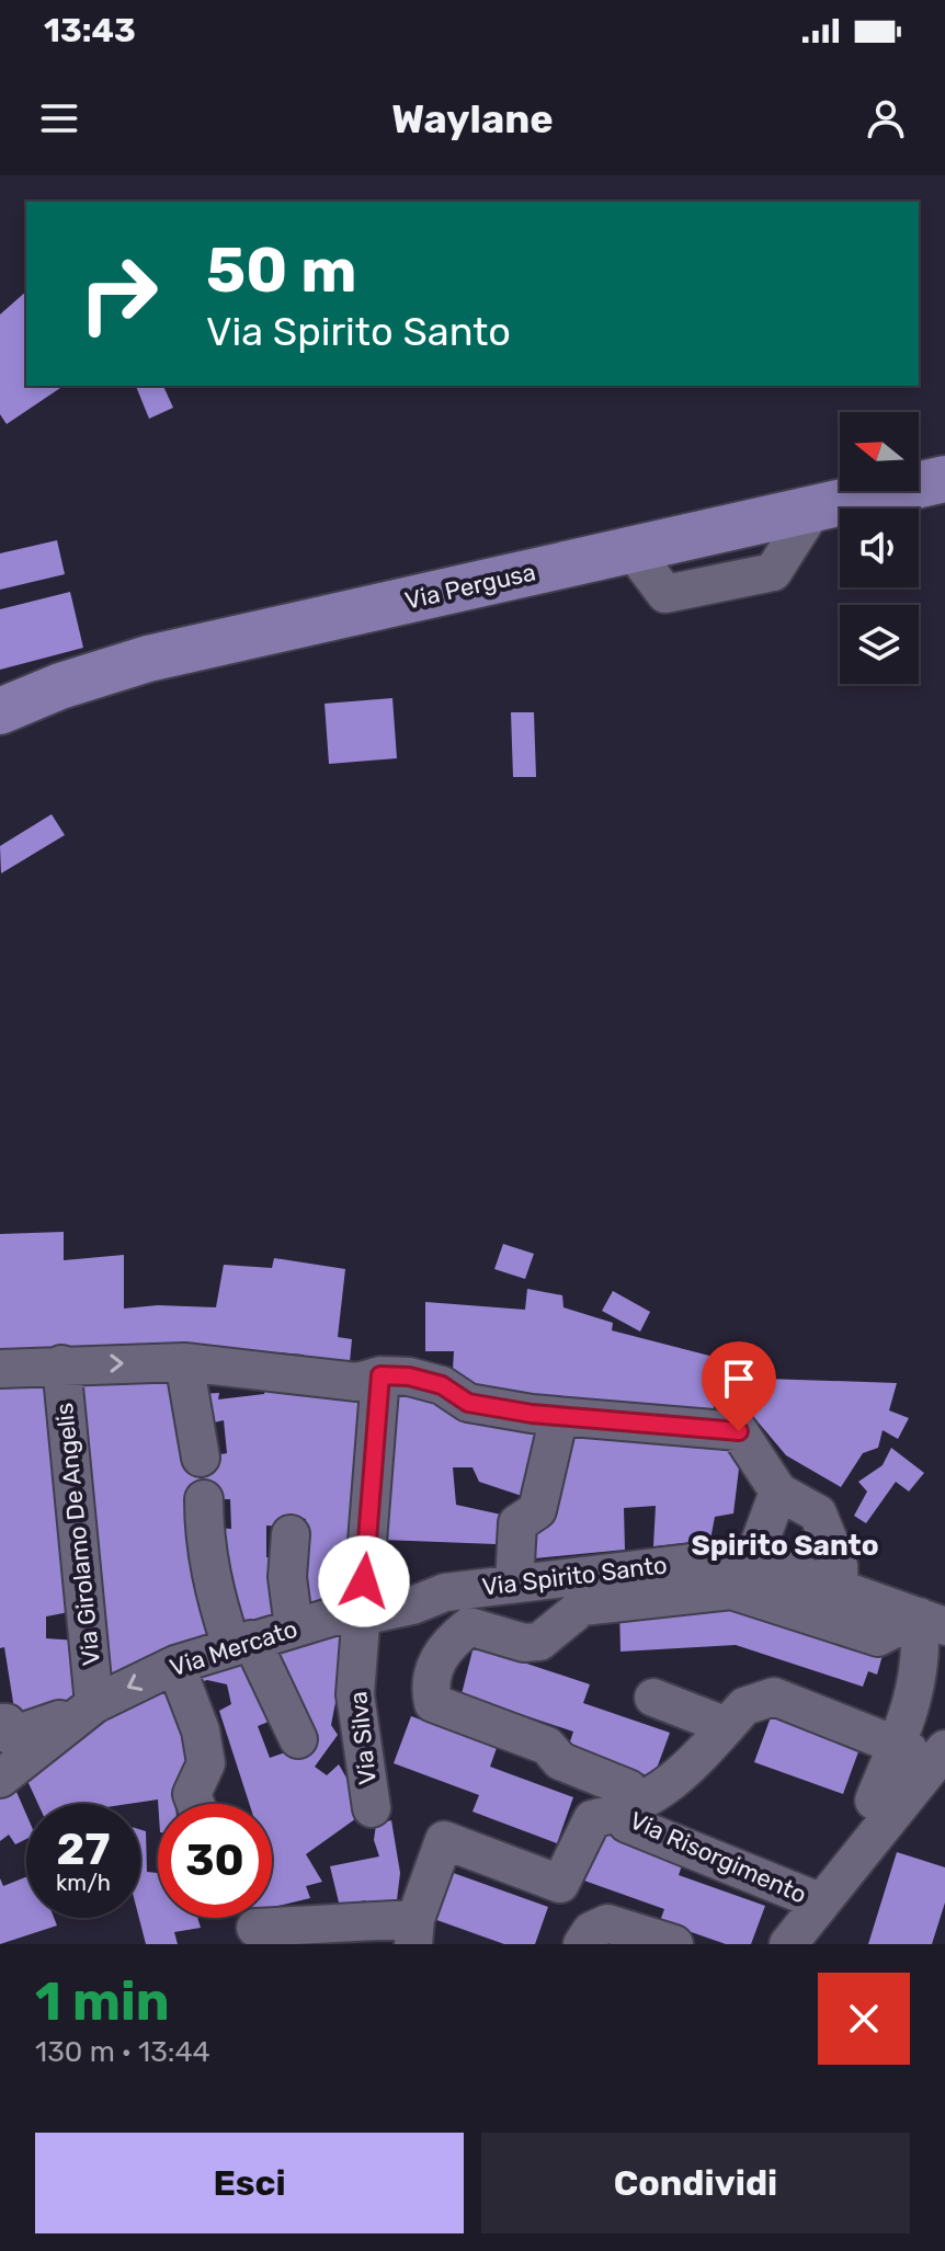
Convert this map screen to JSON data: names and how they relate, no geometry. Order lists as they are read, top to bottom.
{
  "streets": {
    "main road": ["Via Pergusa"],
    "street": [
      "Via Girolamo De Angelis",
      "Via Spirito Santo",
      "Via Mercato",
      "Via Silva",
      "Via Risorgimento"
    ]
  },
  "crossings": [
    ["Via Girolamo De Angelis", "Via Mercato"],
    ["Via Spirito Santo", "Via Mercato"],
    ["Via Spirito Santo", "Via Silva"],
    ["Via Spirito Santo", "Via Risorgimento"],
    ["Via Mercato", "Via Silva"]
  ],
  "districts": ["Spirito Santo"],
  "north": "left",
  "page": {
    "status": "13:43",
    "header": "Waylane",
    "turn": ["50 m", "Via Spirito Santo"],
    "speed": "27 km/h",
    "limit": "30",
    "heading": ["1 min", "130 m · 13:44"],
    "buttons": ["Esci", "Condividi"]
  }
}
